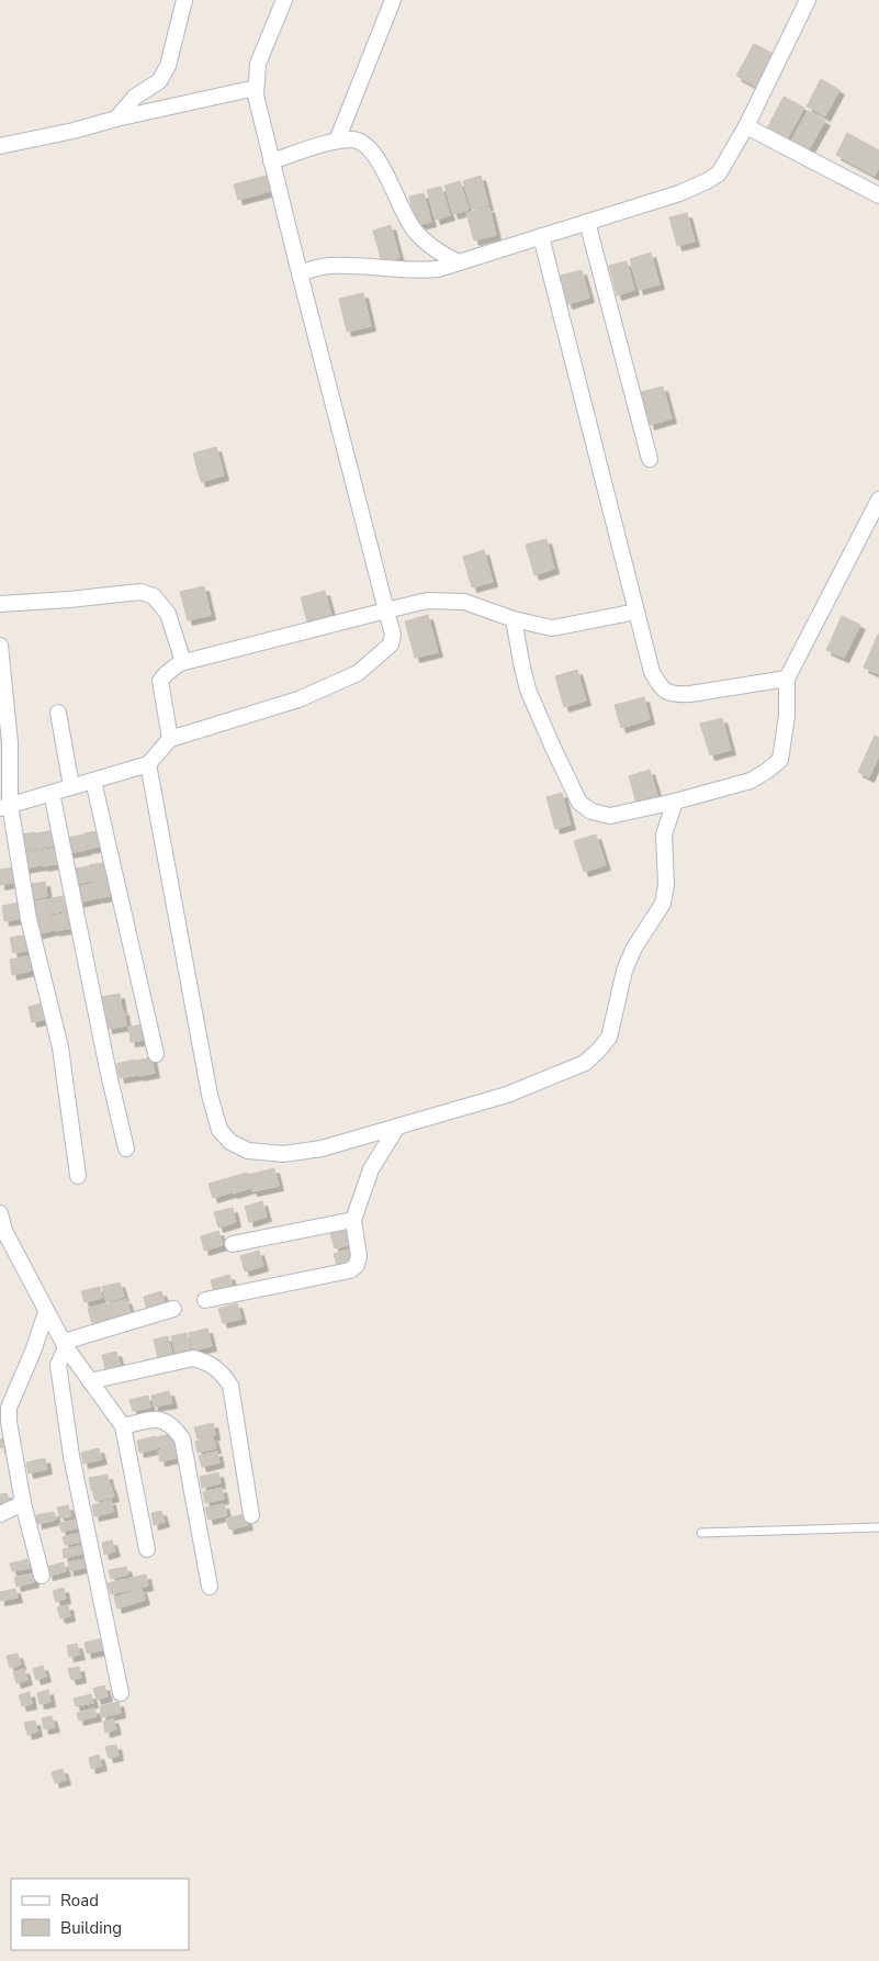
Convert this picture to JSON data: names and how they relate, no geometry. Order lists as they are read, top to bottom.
{
  "legend": ["Road", "Building"]
}
